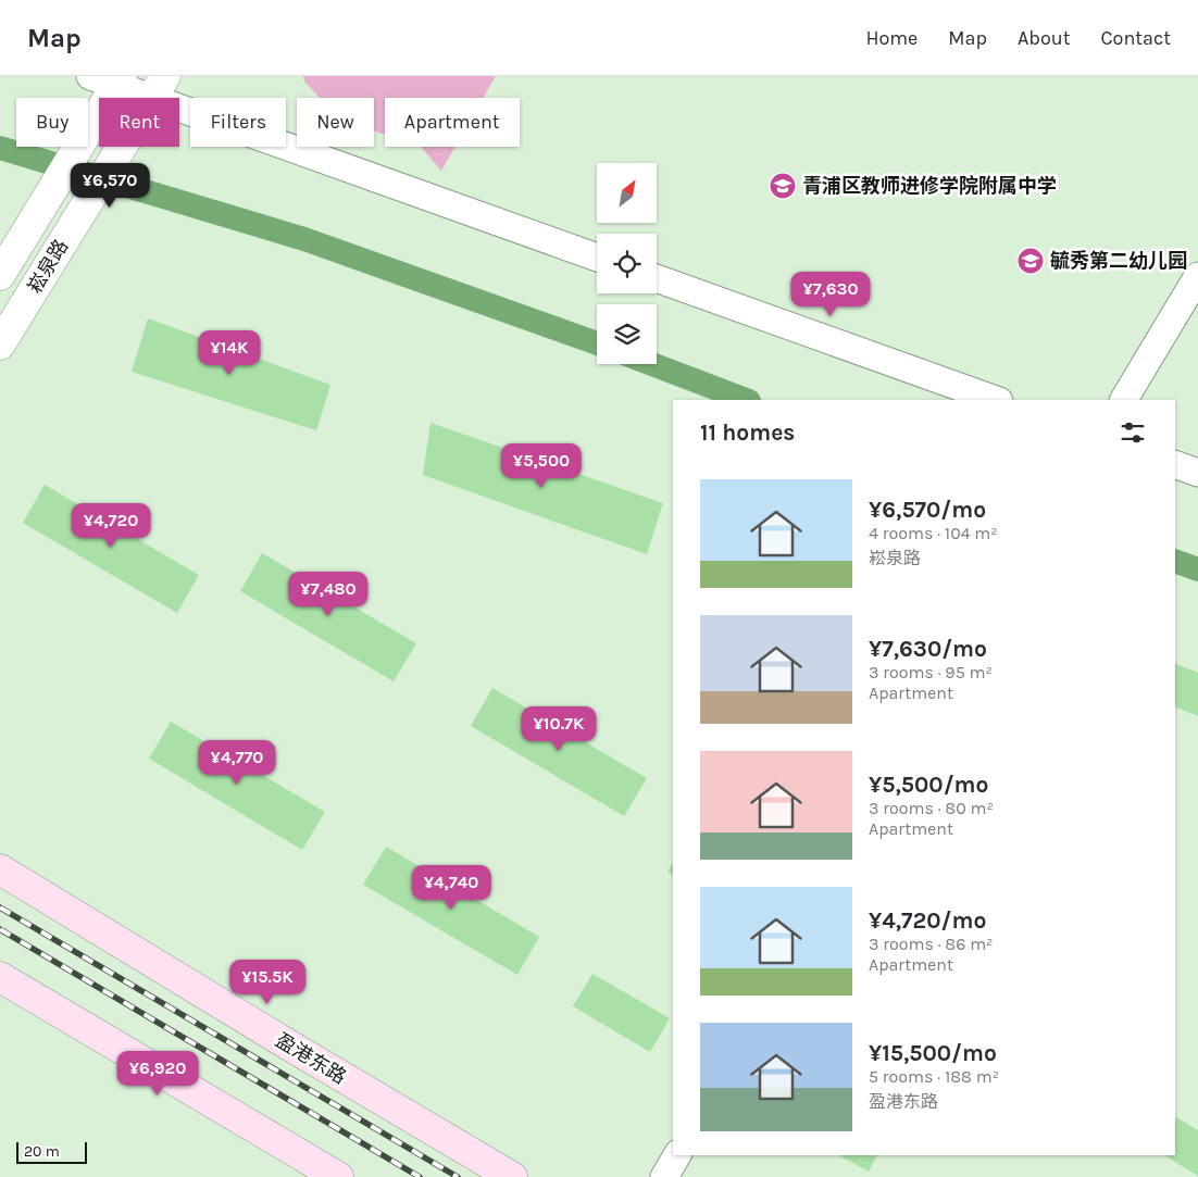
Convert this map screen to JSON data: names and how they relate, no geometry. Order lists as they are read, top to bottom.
{
  "streets": {
    "main road": ["盈港东路"],
    "street": ["崧泉路"]
  },
  "places": {
    "school or university": ["青浦区教师进修学院附属中学", "毓秀第二幼儿园"]
  },
  "scale_bar": "20 m",
  "north": "top right",
  "page": {
    "header": "Map",
    "nav": [
      "Home",
      "Map",
      "About",
      "Contact"
    ],
    "chip": [
      "Buy",
      "Rent",
      "Filters",
      "New",
      "Apartment"
    ],
    "price": [
      "¥6,570",
      "¥7,630",
      "¥14K",
      "¥5,500",
      "¥4,720",
      "¥7,480",
      "¥10.7K",
      "¥4,770",
      "¥4,740",
      "¥15.5K",
      "¥6,920"
    ],
    "heading": "11 homes",
    "list": [
      {
        "name": "¥6,570/mo",
        "note": "4 rooms · 104 m² · 崧泉路"
      },
      {
        "name": "¥7,630/mo",
        "note": "3 rooms · 95 m² · Apartment"
      },
      {
        "name": "¥5,500/mo",
        "note": "3 rooms · 80 m² · Apartment"
      },
      {
        "name": "¥4,720/mo",
        "note": "3 rooms · 86 m² · Apartment"
      },
      {
        "name": "¥15,500/mo",
        "note": "5 rooms · 188 m² · 盈港东路"
      }
    ],
    "scale": "20 m"
  }
}
